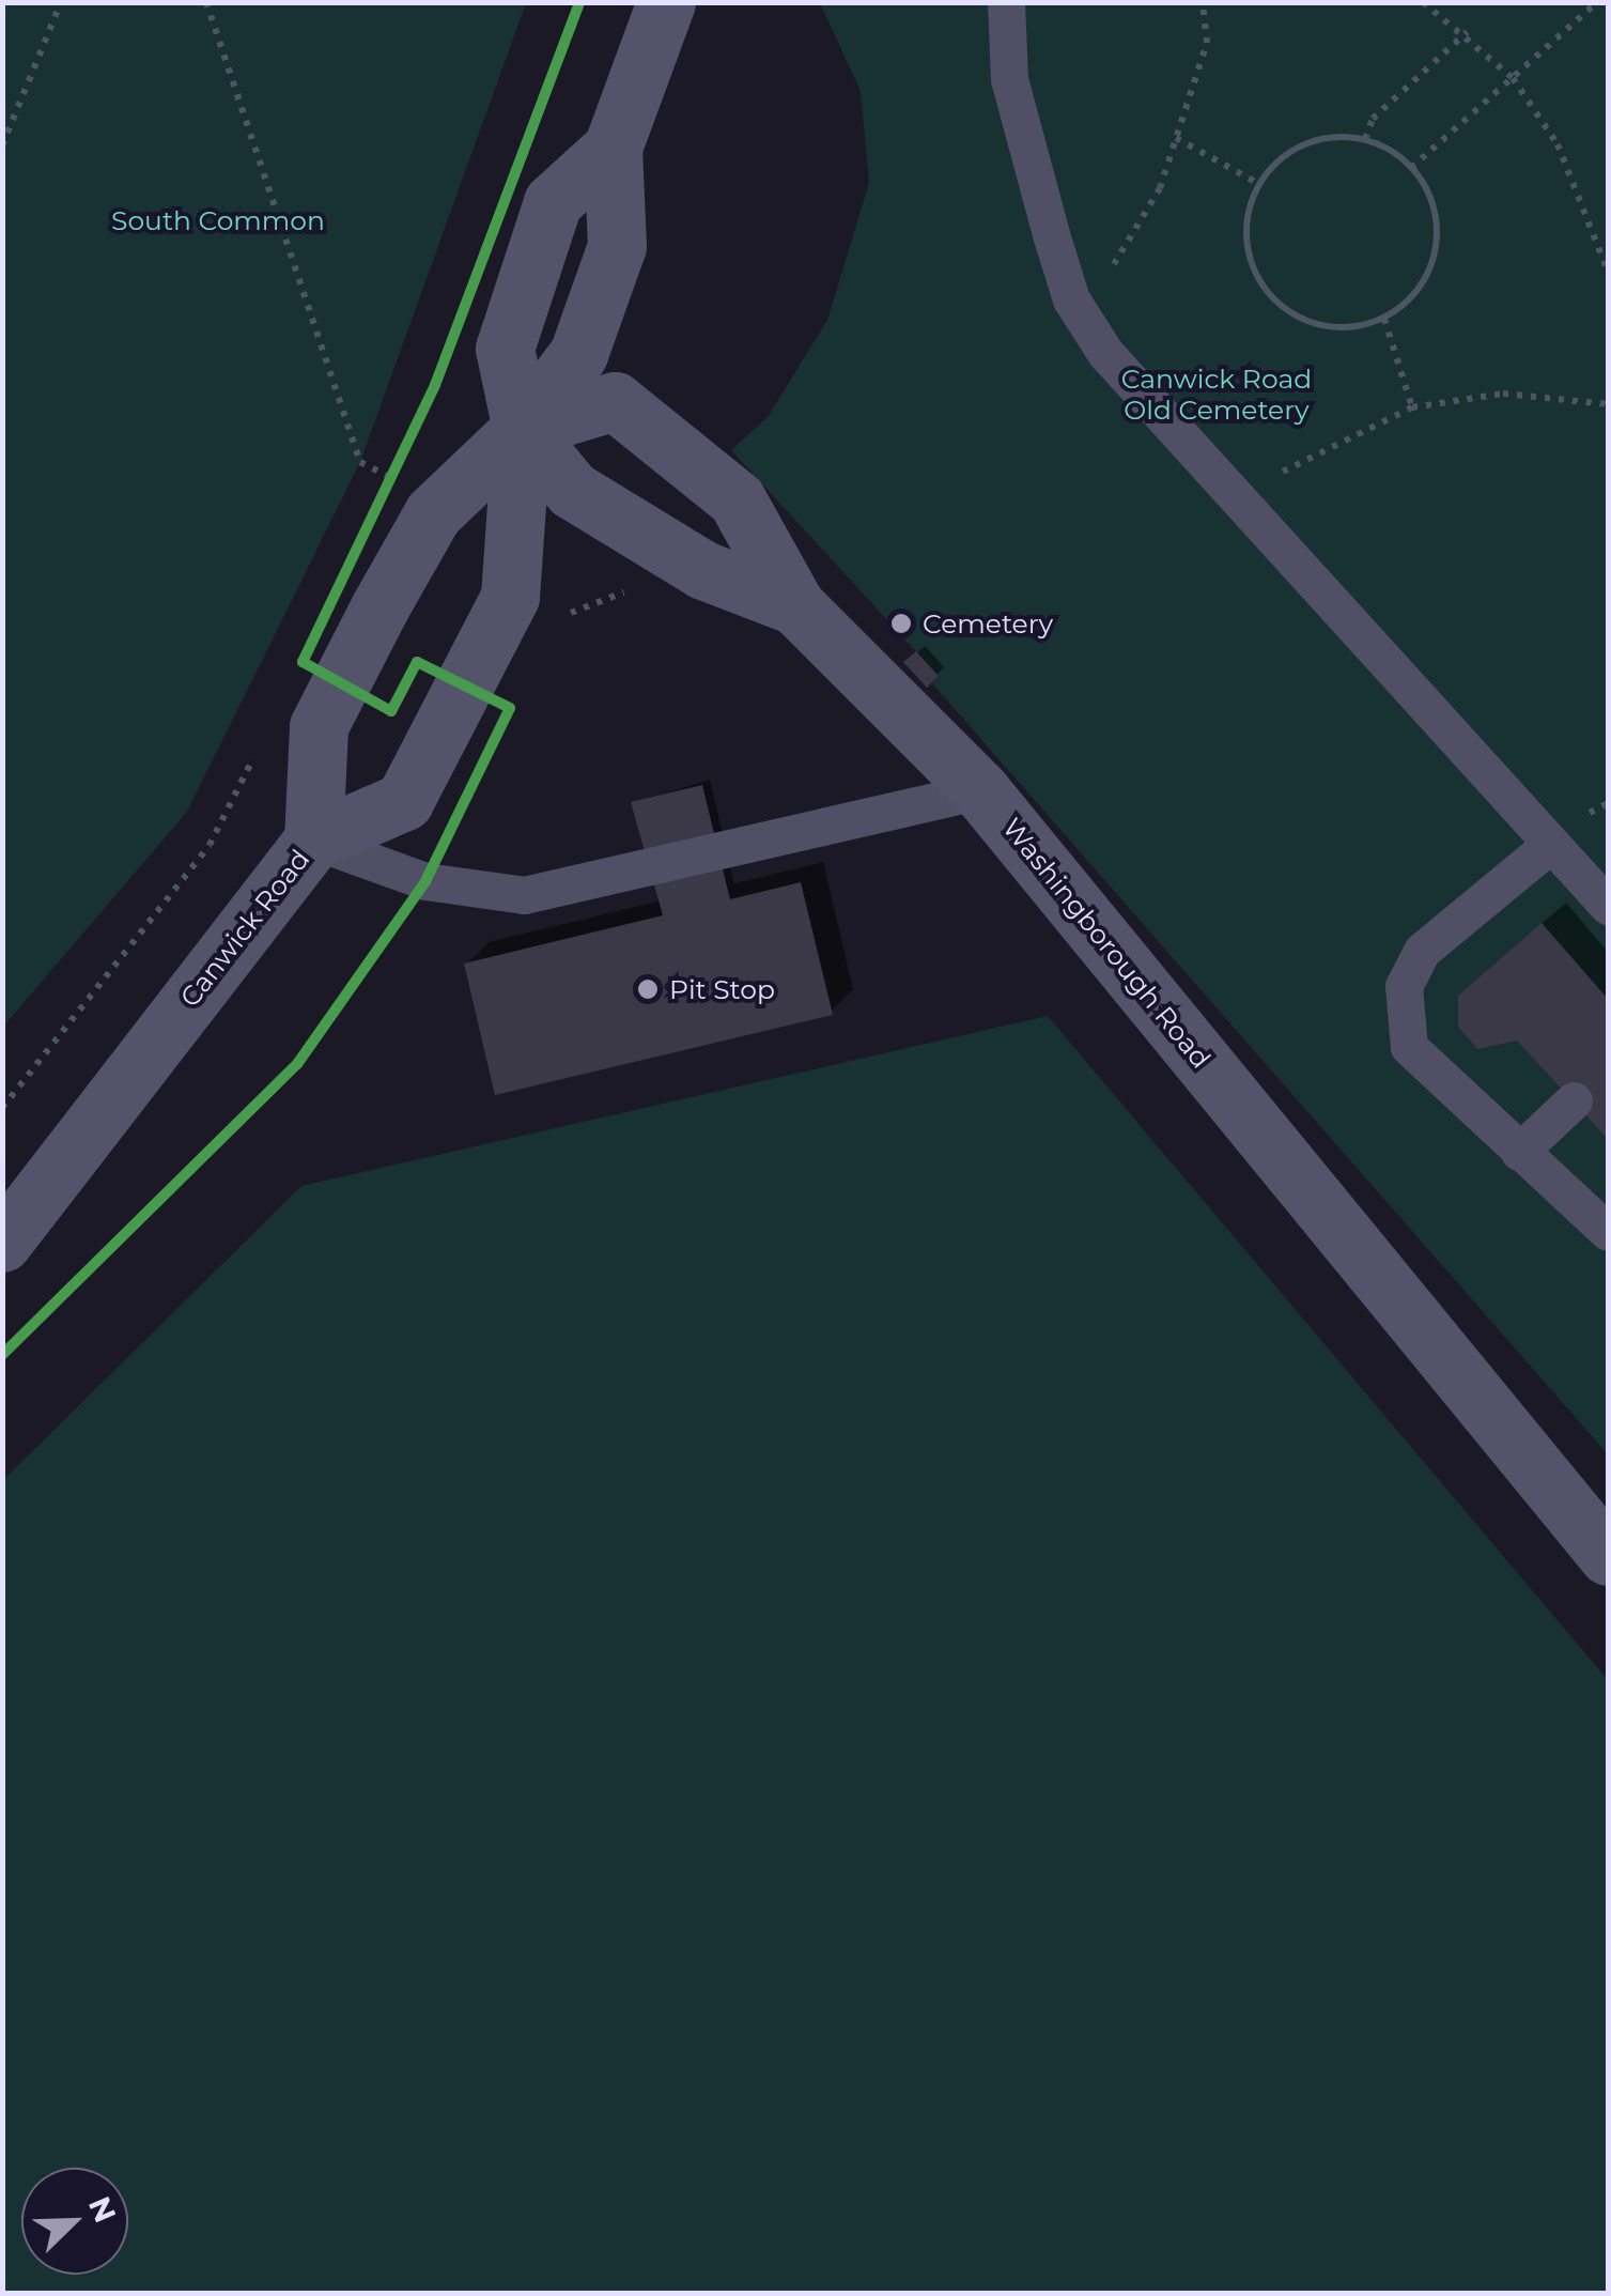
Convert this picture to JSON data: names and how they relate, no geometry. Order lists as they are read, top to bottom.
{
  "streets": {
    "main road": ["Canwick Road", "Washingborough Road"]
  },
  "crossings": [
    ["Canwick Road", "Washingborough Road"]
  ],
  "parks": ["South Common", "Canwick Road Old Cemetery"],
  "places": ["Cemetery", "Pit Stop"],
  "north": "top right"
}
